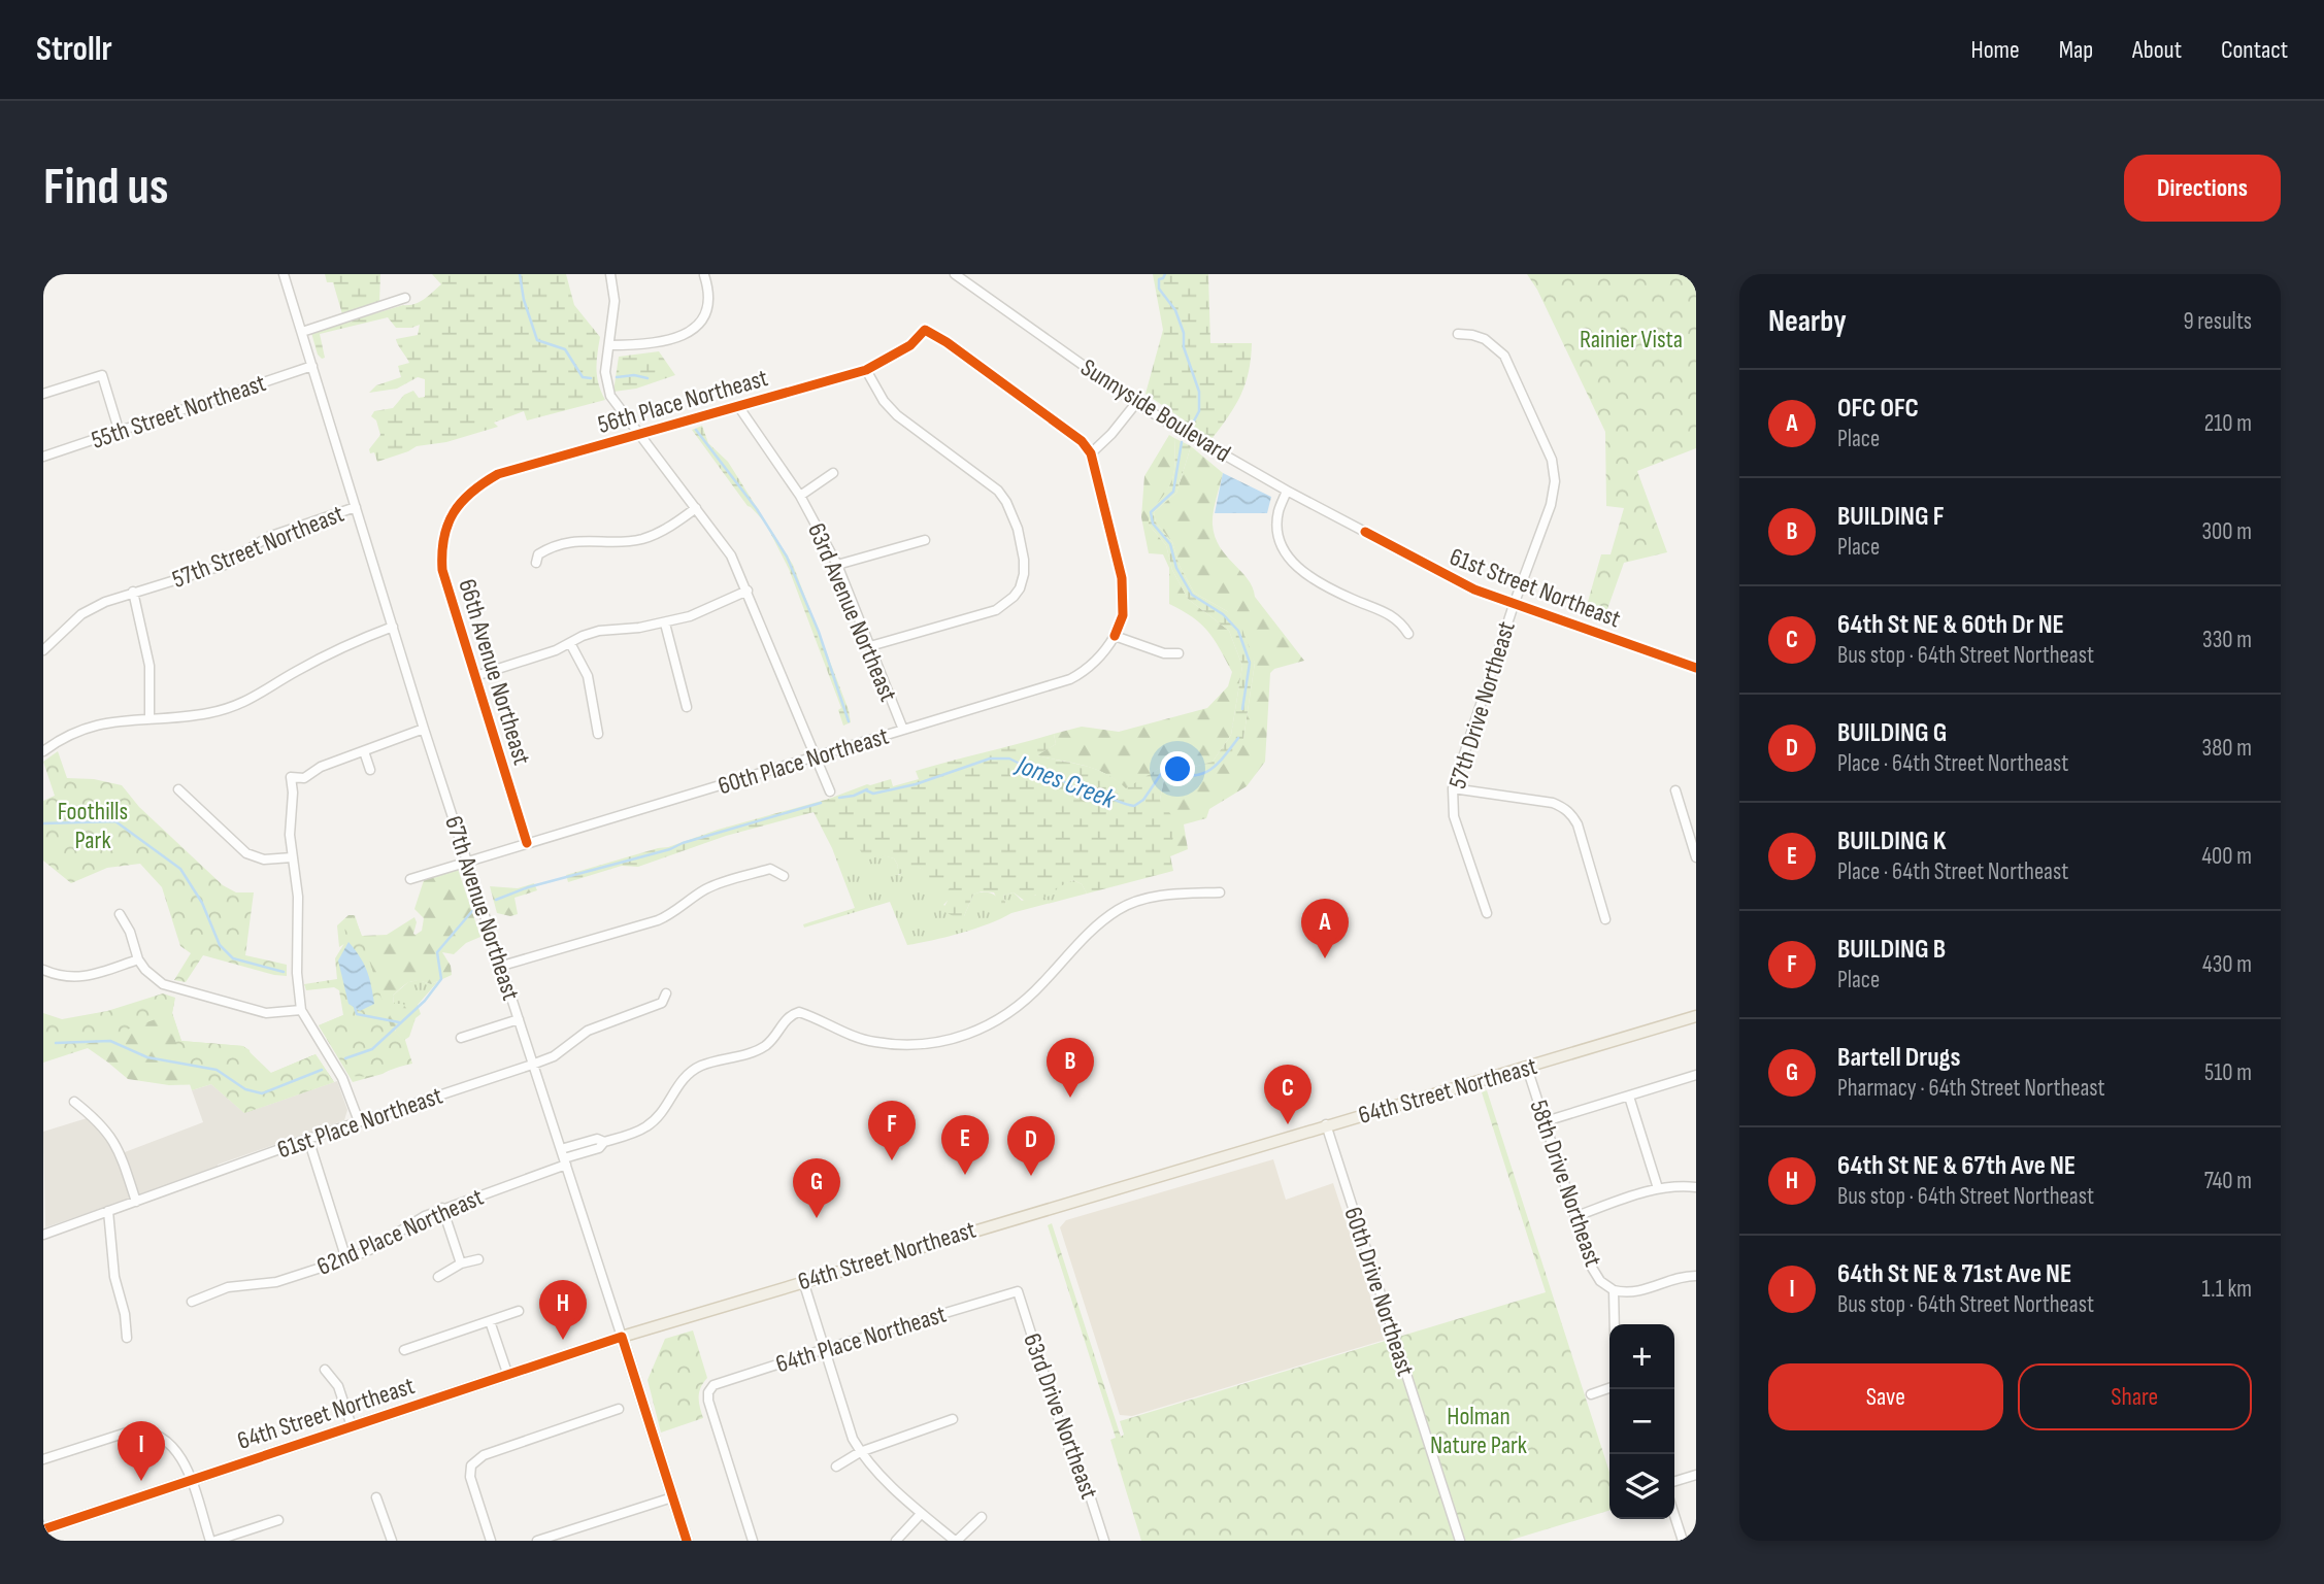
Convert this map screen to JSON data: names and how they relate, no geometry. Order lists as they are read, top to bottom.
{
  "streets": {
    "main road": ["67th Avenue Northeast", "64th Street Northeast"],
    "street": [
      "56th Place Northeast",
      "Sunnyside Boulevard",
      "55th Street Northeast",
      "57th Street Northeast",
      "61st Street Northeast",
      "63rd Avenue Northeast",
      "66th Avenue Northeast",
      "57th Drive Northeast",
      "60th Place Northeast",
      "61st Place Northeast",
      "58th Drive Northeast",
      "62nd Place Northeast",
      "60th Drive Northeast",
      "64th Place Northeast",
      "63rd Drive Northeast"
    ]
  },
  "crossings": [
    ["56th Place Northeast", "63rd Avenue Northeast"],
    ["56th Place Northeast", "66th Avenue Northeast"],
    ["Sunnyside Boulevard", "61st Street Northeast"],
    ["55th Street Northeast", "67th Avenue Northeast"],
    ["57th Street Northeast", "67th Avenue Northeast"],
    ["61st Street Northeast", "57th Drive Northeast"],
    ["63rd Avenue Northeast", "60th Place Northeast"],
    ["66th Avenue Northeast", "60th Place Northeast"],
    ["60th Place Northeast", "67th Avenue Northeast"],
    ["67th Avenue Northeast", "64th Street Northeast"],
    ["67th Avenue Northeast", "61st Place Northeast"],
    ["67th Avenue Northeast", "62nd Place Northeast"],
    ["64th Street Northeast", "58th Drive Northeast"],
    ["64th Street Northeast", "60th Drive Northeast"],
    ["64th Place Northeast", "63rd Drive Northeast"]
  ],
  "water": ["Jones Creek"],
  "parks": ["Rainier Vista", "Foothills Park", "Holman Nature Park"],
  "page": {
    "header": "Strollr",
    "nav": [
      "Home",
      "Map",
      "About",
      "Contact"
    ],
    "buttons": [
      "Directions",
      ["Save", "Share"]
    ],
    "title": "Find us",
    "heading": ["Nearby", "9 results"],
    "list": [
      {
        "mark": "A",
        "name": "OFC OFC",
        "note": "Place",
        "value": "210 m"
      },
      {
        "mark": "B",
        "name": "BUILDING F",
        "note": "Place",
        "value": "300 m"
      },
      {
        "mark": "C",
        "name": "64th St NE & 60th Dr NE",
        "note": "Bus stop · 64th Street Northeast",
        "value": "330 m"
      },
      {
        "mark": "D",
        "name": "BUILDING G",
        "note": "Place · 64th Street Northeast",
        "value": "380 m"
      },
      {
        "mark": "E",
        "name": "BUILDING K",
        "note": "Place · 64th Street Northeast",
        "value": "400 m"
      },
      {
        "mark": "F",
        "name": "BUILDING B",
        "note": "Place",
        "value": "430 m"
      },
      {
        "mark": "G",
        "name": "Bartell Drugs",
        "note": "Pharmacy · 64th Street Northeast",
        "value": "510 m"
      },
      {
        "mark": "H",
        "name": "64th St NE & 67th Ave NE",
        "note": "Bus stop · 64th Street Northeast",
        "value": "740 m"
      },
      {
        "mark": "I",
        "name": "64th St NE & 71st Ave NE",
        "note": "Bus stop · 64th Street Northeast",
        "value": "1.1 km"
      }
    ],
    "pins": [
      "A",
      "B",
      "C",
      "F",
      "E",
      "D",
      "G",
      "H",
      "I"
    ],
    "map_buttons": ["+", "−"]
  }
}
